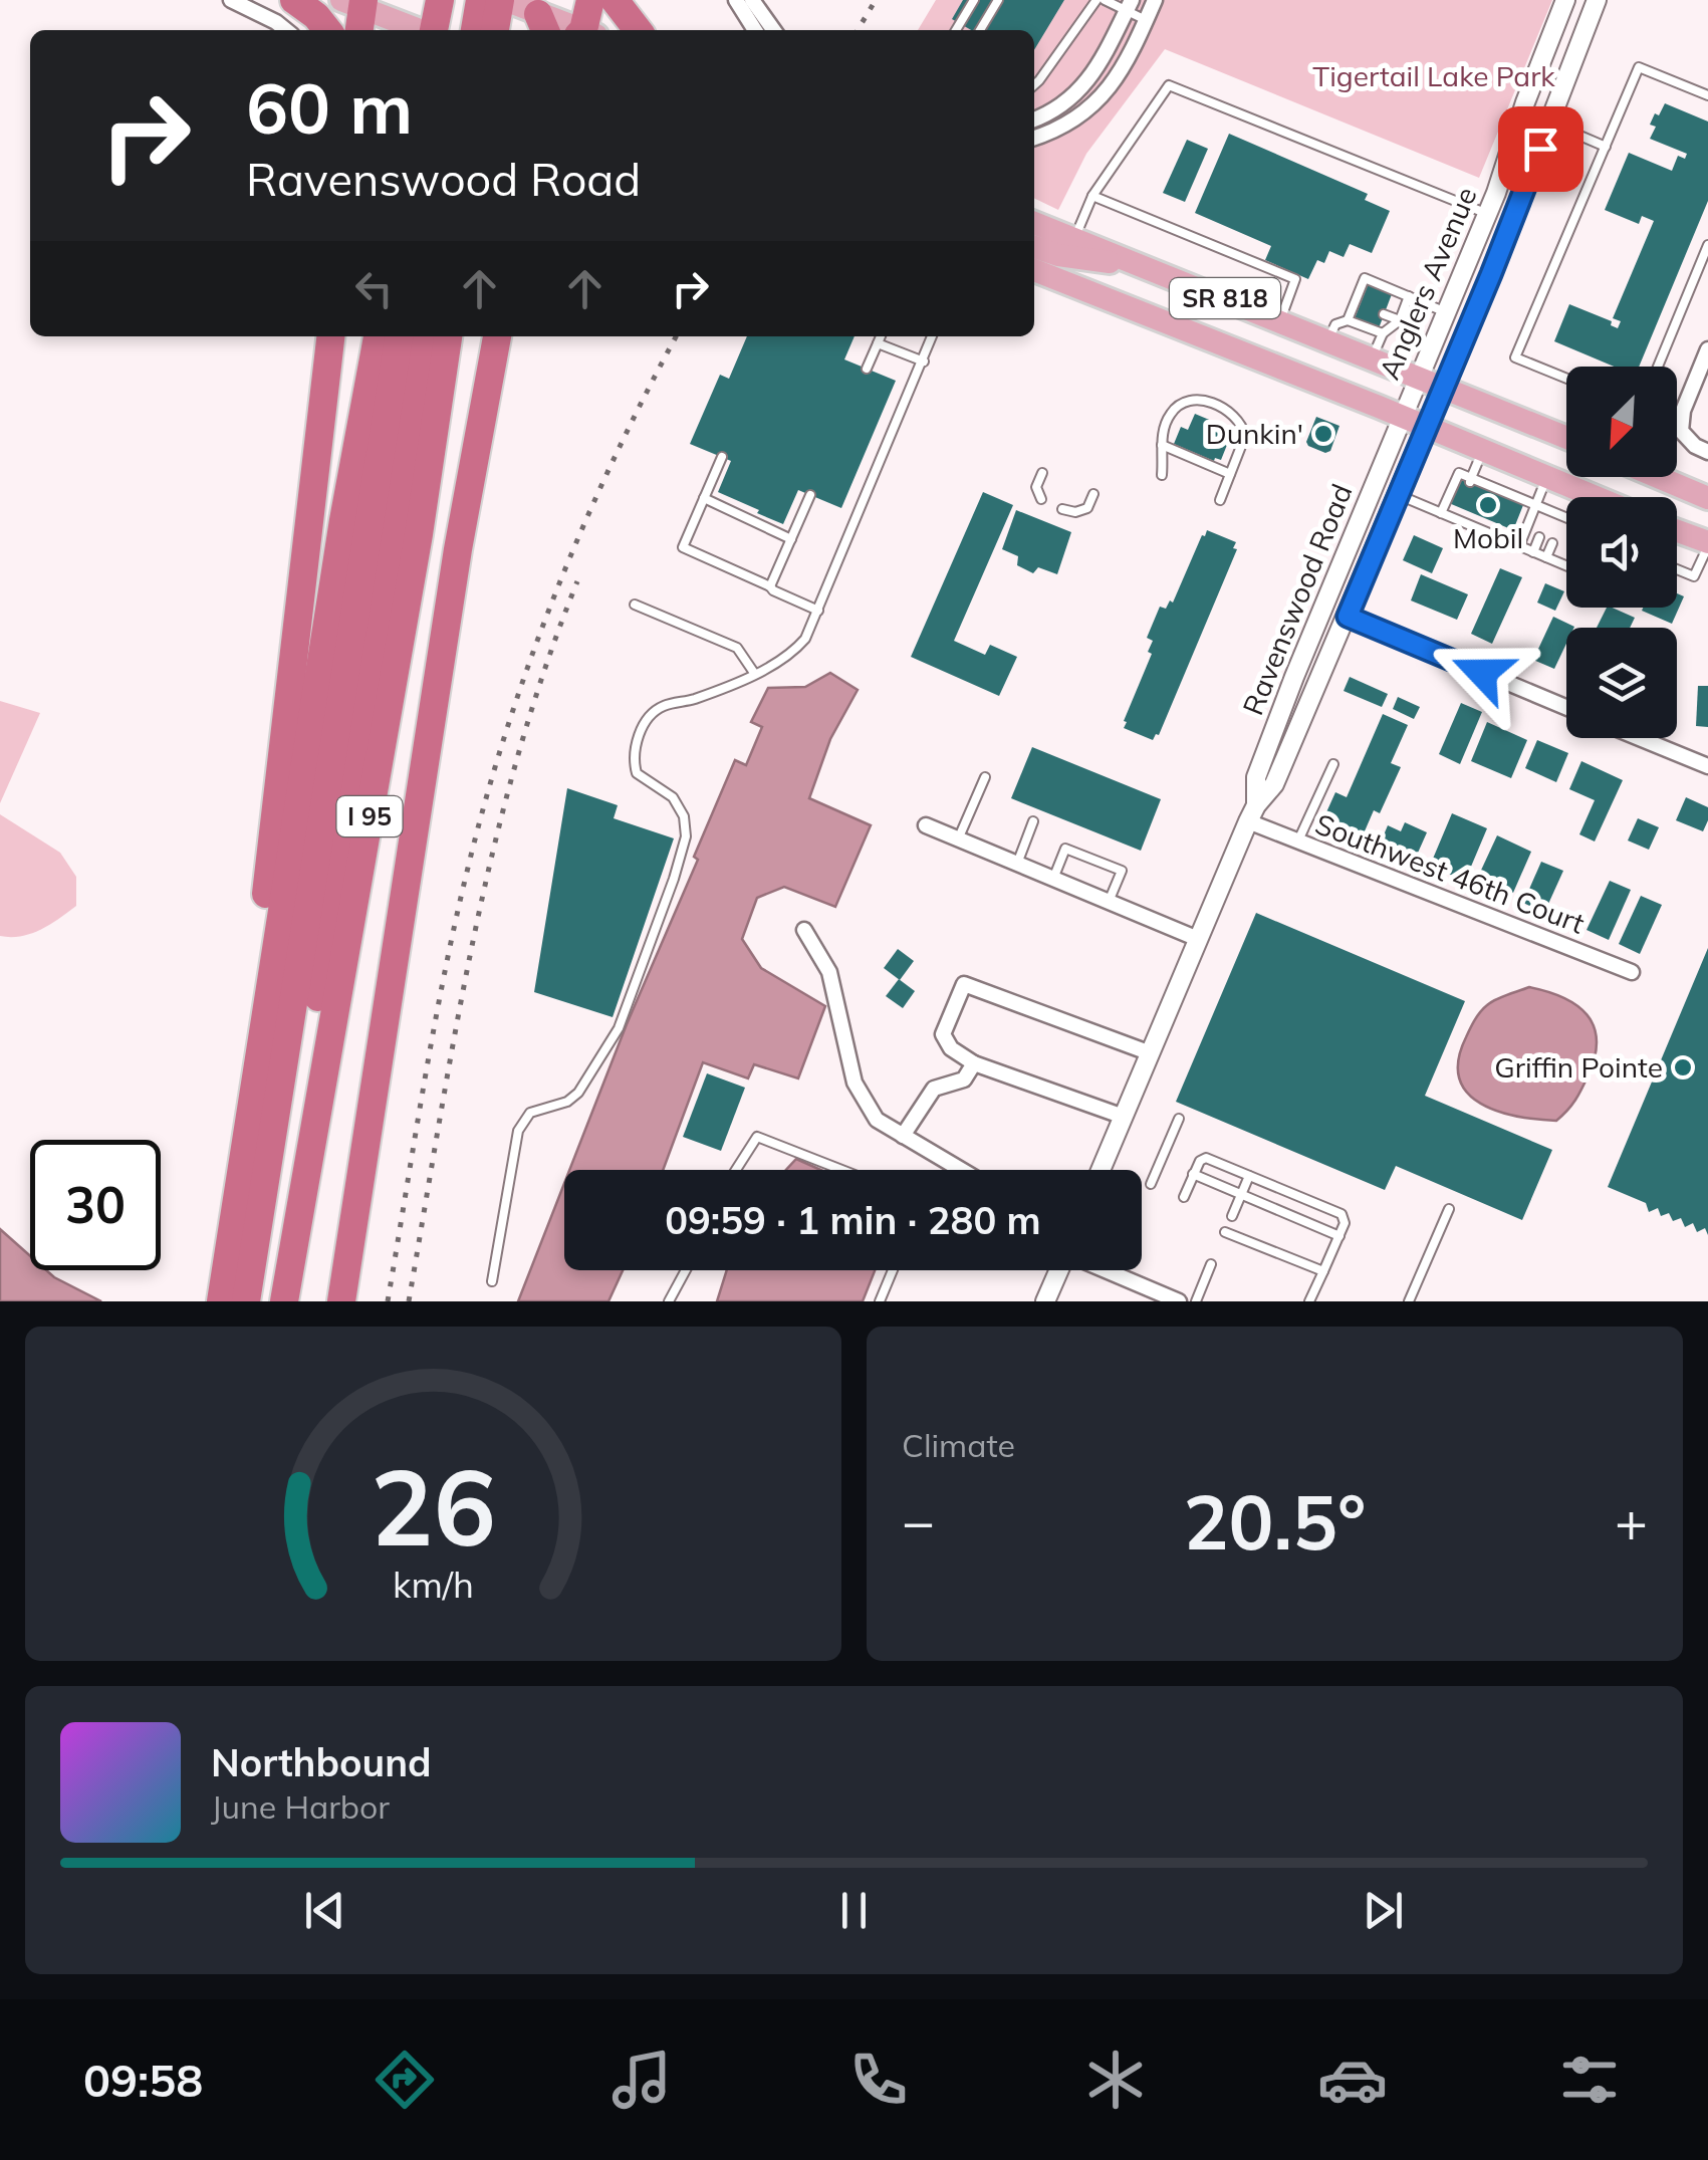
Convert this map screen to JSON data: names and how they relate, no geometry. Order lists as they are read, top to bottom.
{
  "streets": {
    "highway": ["I 95"],
    "main road": ["SR 818"],
    "street": ["Anglers Avenue", "Ravenswood Road", "Southwest 46th Court"]
  },
  "crossings": [
    ["Anglers Avenue", "SR 818"],
    ["Anglers Avenue", "Ravenswood Road"],
    ["SR 818", "Ravenswood Road"],
    ["Ravenswood Road", "Southwest 46th Court"]
  ],
  "parks": ["Tigertail Lake Park"],
  "places": ["Dunkin'", "Mobil", "Griffin Pointe"],
  "north": "bottom left",
  "page": {
    "turn": ["60 m", "Ravenswood Road"],
    "limit": "30",
    "trip": "09:59 · 1 min · 280 m",
    "tile": "Climate",
    "heat": ["−", "20.5°", "+"],
    "song": ["Northbound", "June Harbor"],
    "tabs": "09:58",
    "gauge": ["26", "km/h"]
  }
}
